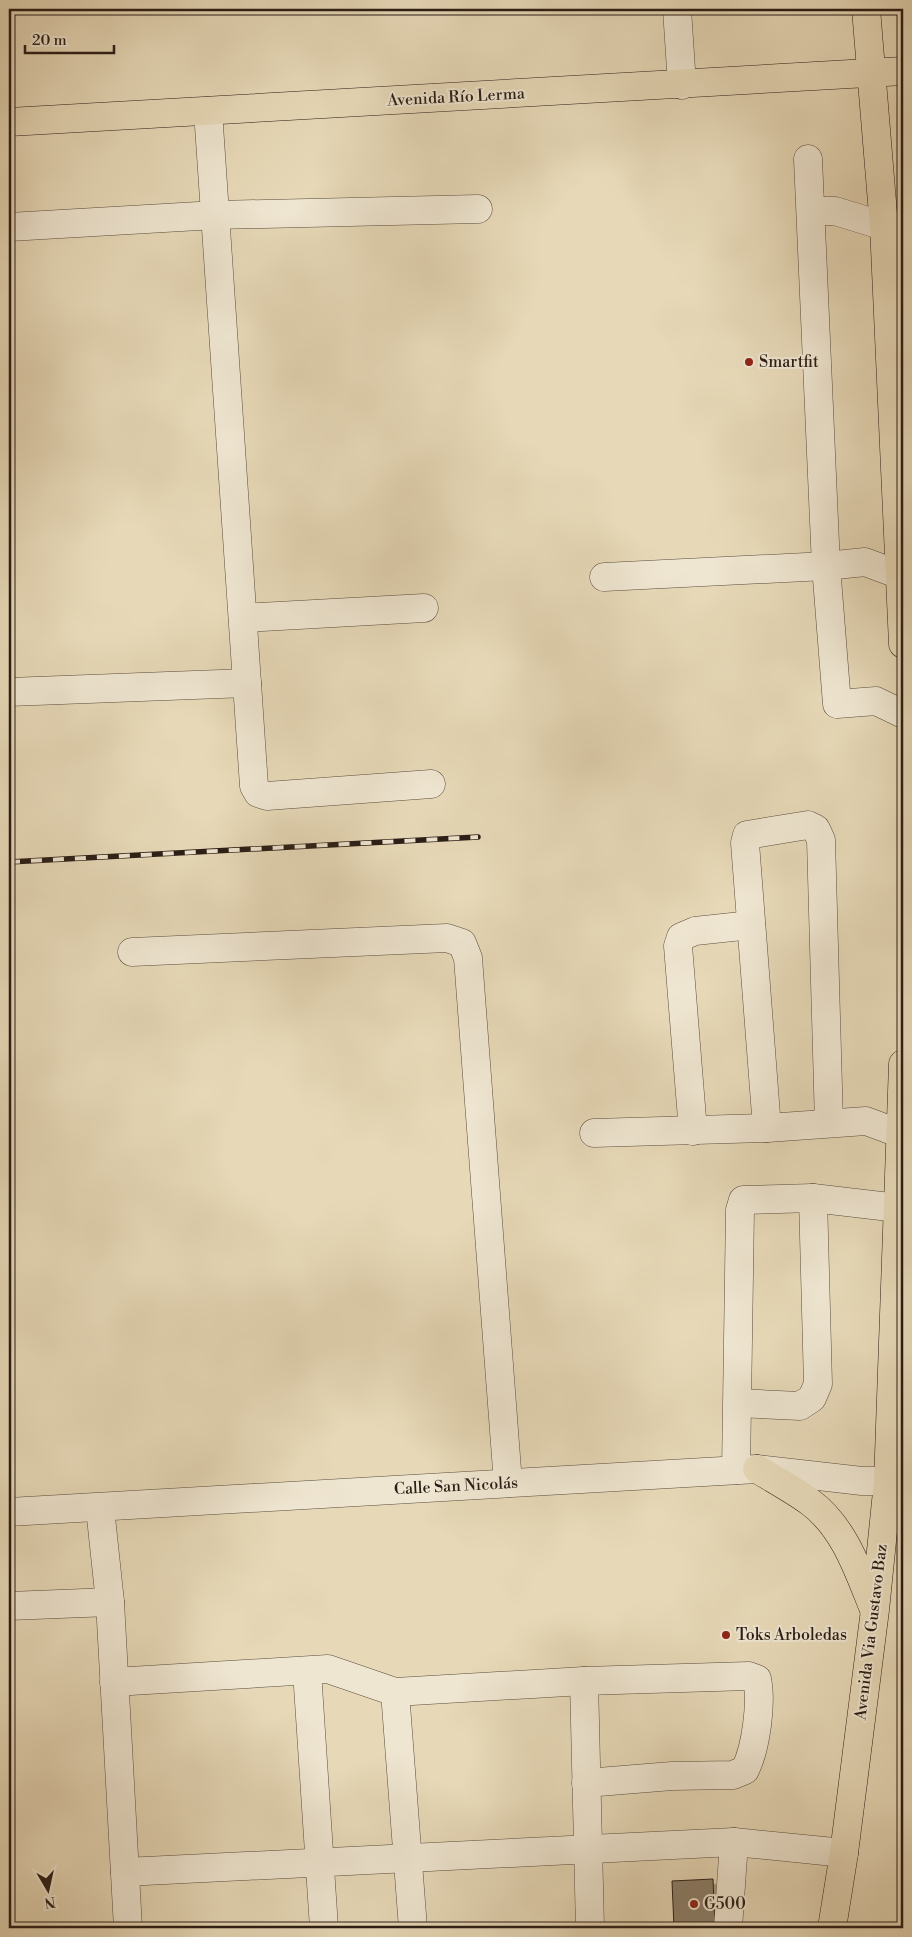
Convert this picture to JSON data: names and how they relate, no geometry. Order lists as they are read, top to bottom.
{
  "streets": {
    "main road": ["Avenida Río Lerma", "Avenida Via Gustavo Baz"],
    "street": ["Calle San Nicolás"]
  },
  "crossings": [
    ["Calle San Nicolás", "Avenida Via Gustavo Baz"]
  ],
  "places": ["Smartfit", "Toks Arboledas", "G500"],
  "scale_bar": "20 m",
  "north": "bottom"
}
